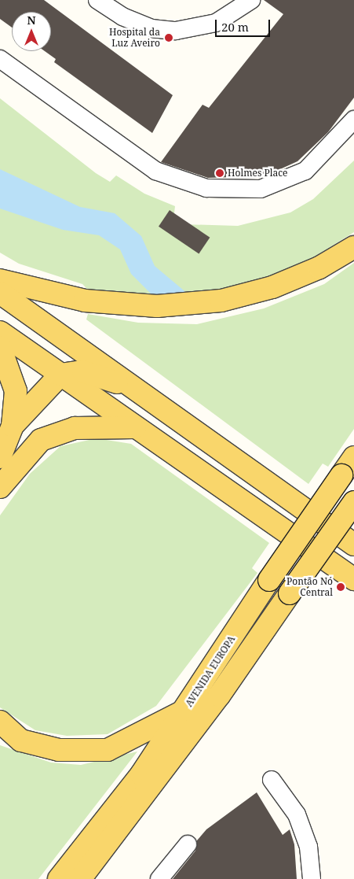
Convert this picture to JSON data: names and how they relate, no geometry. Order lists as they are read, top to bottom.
{
  "streets": {
    "main road": ["AVENIDA EUROPA"]
  },
  "places": ["Hospital da Luz Aveiro", "Holmes Place", "Pontão Nó Central"],
  "scale_bar": "20 m",
  "north": "top"
}
